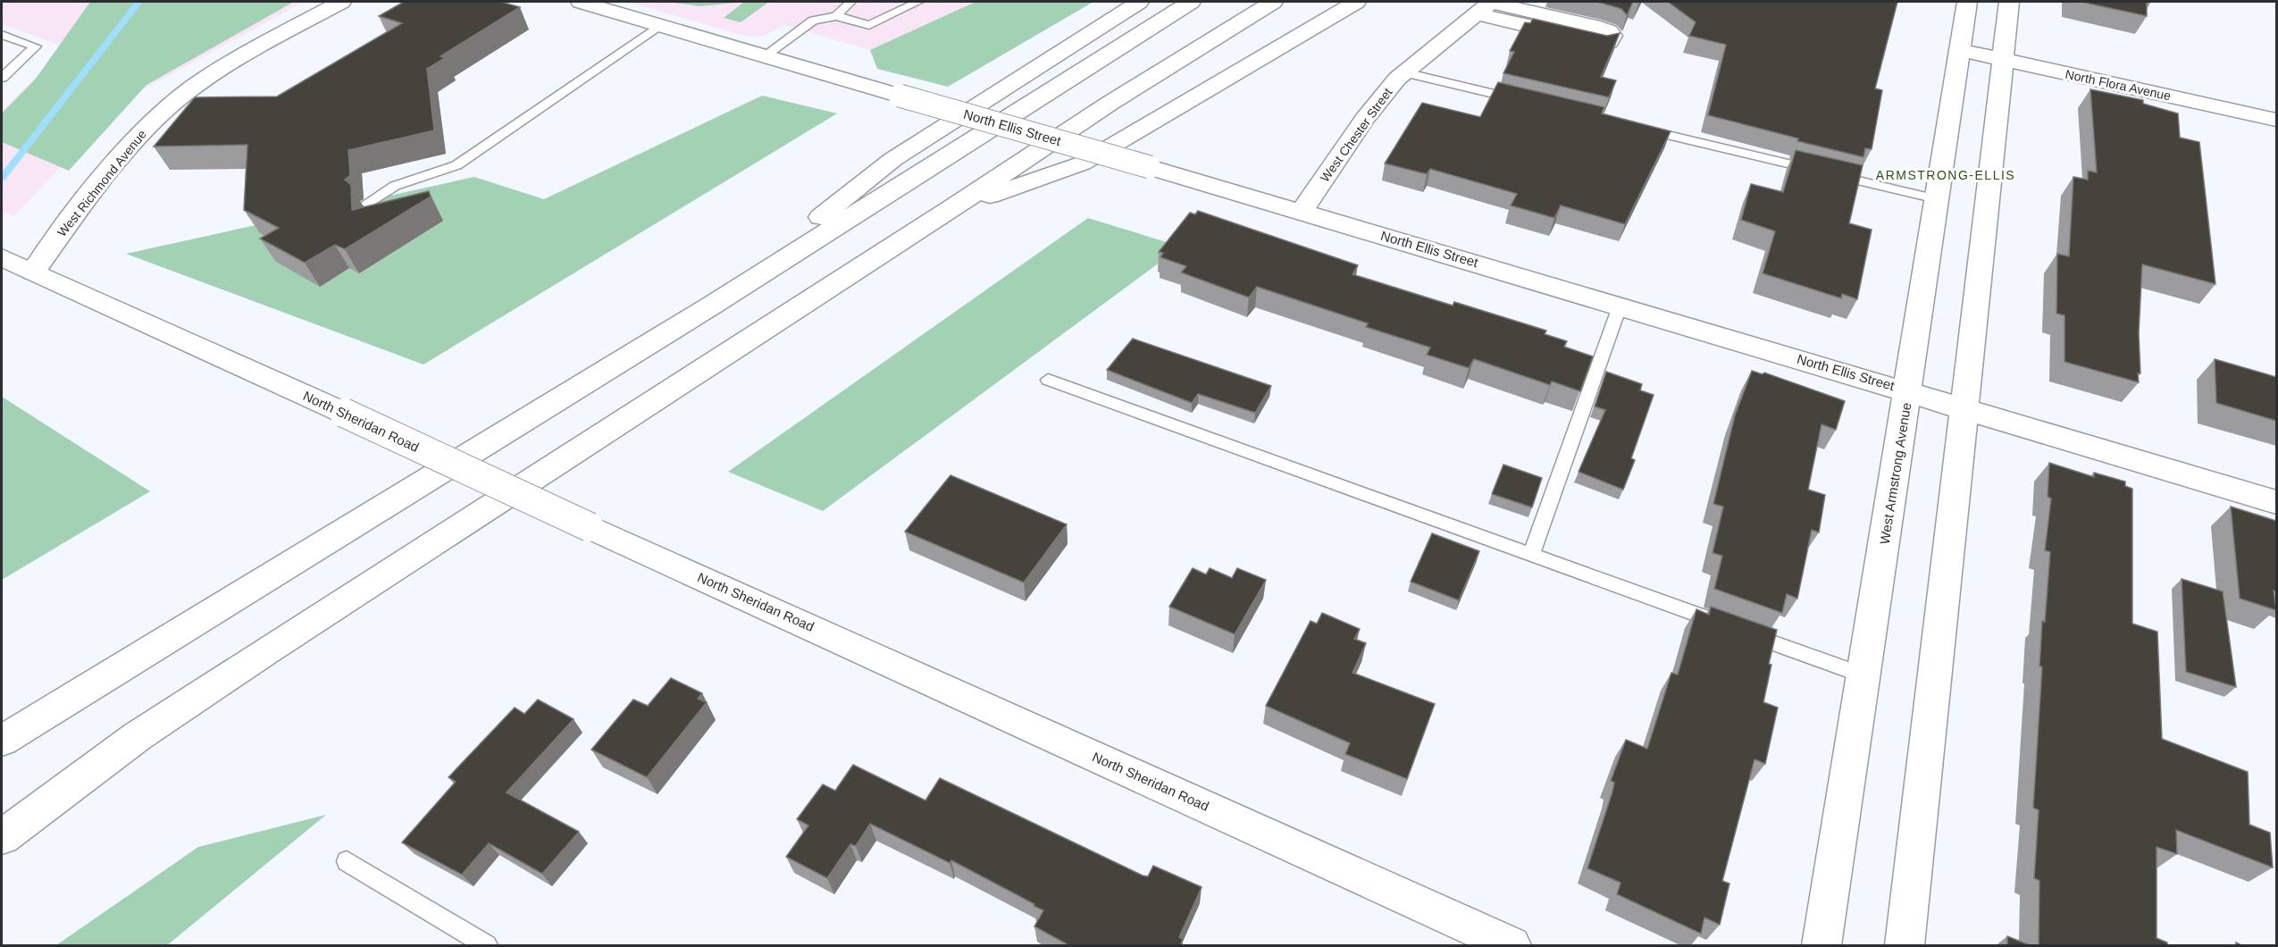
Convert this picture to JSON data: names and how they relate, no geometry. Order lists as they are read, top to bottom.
{
  "streets": {
    "main road": [
      "North Flora Avenue",
      "North Ellis Street",
      "West Chester Street",
      "West Richmond Avenue",
      "North Sheridan Road",
      "West Armstrong Avenue"
    ]
  },
  "crossings": [
    ["North Flora Avenue", "West Armstrong Avenue"],
    ["North Ellis Street", "West Chester Street"],
    ["North Ellis Street", "West Armstrong Avenue"],
    ["West Richmond Avenue", "North Sheridan Road"]
  ],
  "districts": ["ARMSTRONG-ELLIS"]
}
